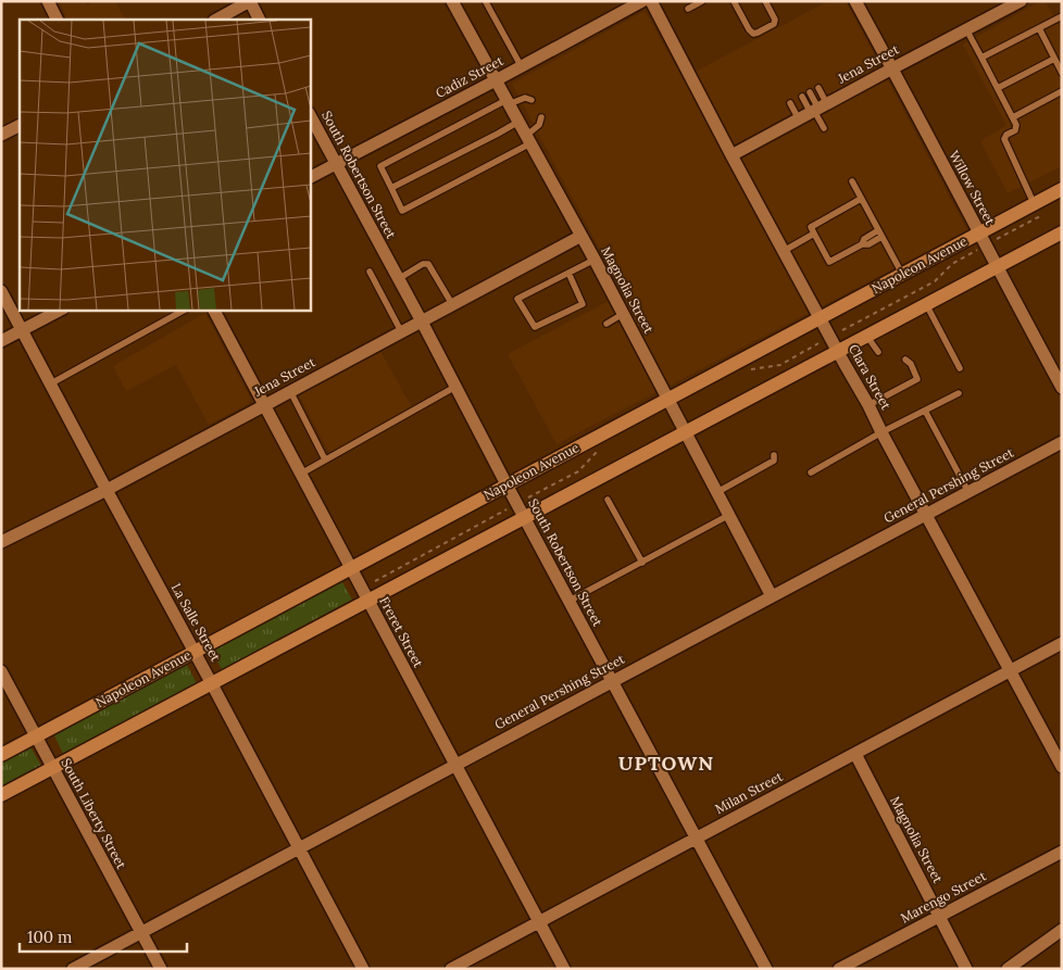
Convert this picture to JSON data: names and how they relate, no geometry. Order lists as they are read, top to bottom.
{
  "streets": {
    "main road": ["Napoleon Avenue"],
    "street": [
      "Jena Street",
      "Cadiz Street",
      "South Robertson Street",
      "Willow Street",
      "Magnolia Street",
      "Clara Street",
      "General Pershing Street",
      "La Salle Street",
      "Freret Street",
      "Milan Street",
      "South Liberty Street",
      "Marengo Street"
    ]
  },
  "crossings": [
    ["Jena Street", "South Robertson Street"],
    ["Jena Street", "Willow Street"],
    ["Jena Street", "Magnolia Street"],
    ["Jena Street", "Clara Street"],
    ["Jena Street", "La Salle Street"],
    ["Jena Street", "Freret Street"],
    ["Cadiz Street", "South Robertson Street"],
    ["Cadiz Street", "Magnolia Street"],
    ["South Robertson Street", "Napoleon Avenue"],
    ["South Robertson Street", "General Pershing Street"],
    ["South Robertson Street", "Milan Street"],
    ["Willow Street", "Napoleon Avenue"],
    ["Napoleon Avenue", "Magnolia Street"],
    ["Napoleon Avenue", "Clara Street"],
    ["Napoleon Avenue", "La Salle Street"],
    ["Napoleon Avenue", "Freret Street"],
    ["Napoleon Avenue", "South Liberty Street"],
    ["Magnolia Street", "General Pershing Street"],
    ["Magnolia Street", "Milan Street"],
    ["Magnolia Street", "Marengo Street"],
    ["Clara Street", "General Pershing Street"],
    ["Clara Street", "Milan Street"],
    ["General Pershing Street", "La Salle Street"],
    ["General Pershing Street", "Freret Street"],
    ["General Pershing Street", "South Liberty Street"],
    ["Freret Street", "Milan Street"]
  ],
  "districts": ["UPTOWN"],
  "scale_bar": "100 m"
}
